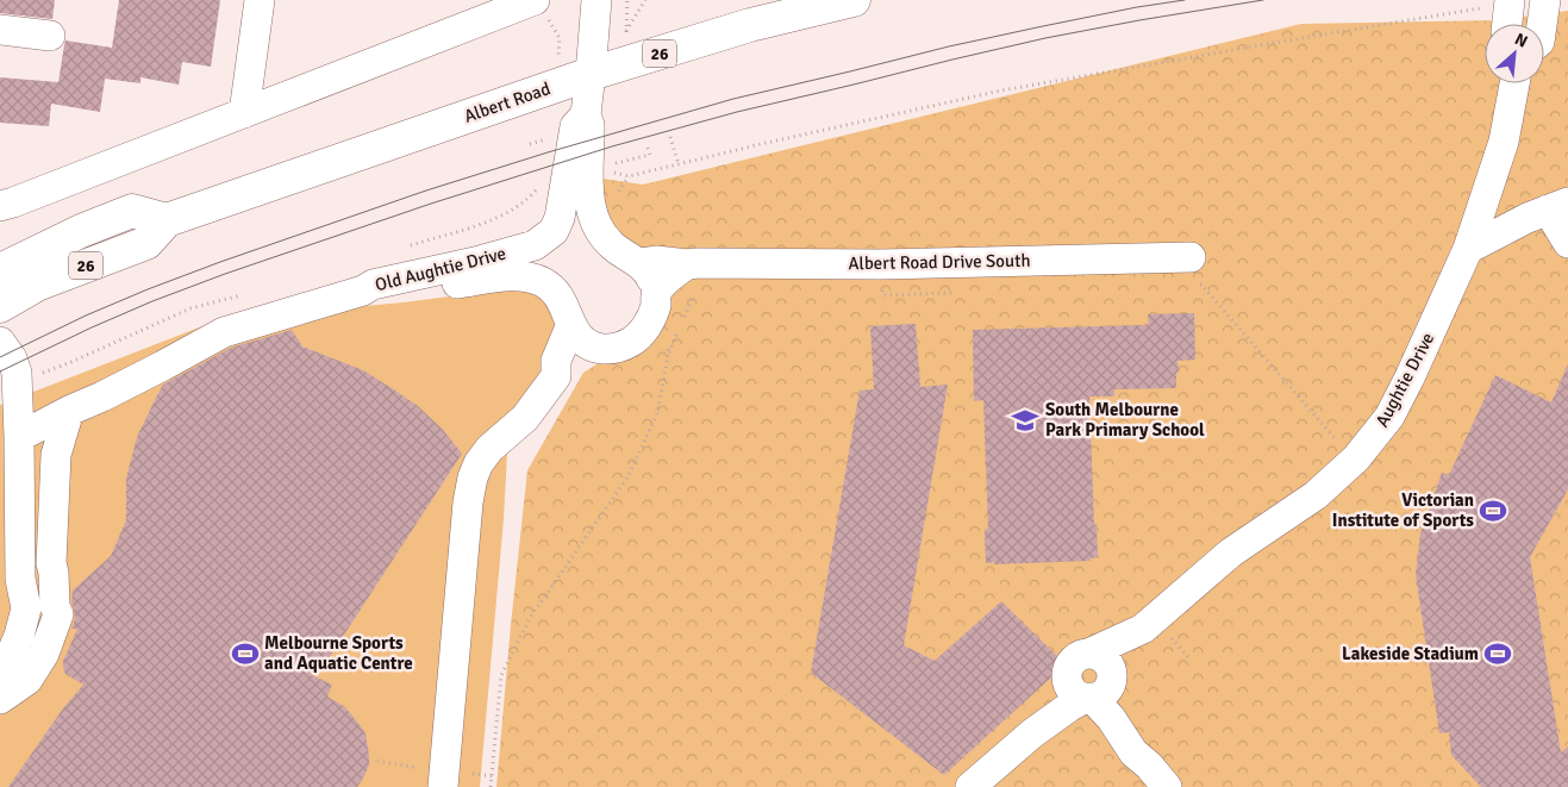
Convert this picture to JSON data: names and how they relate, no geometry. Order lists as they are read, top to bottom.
{
  "streets": {
    "main road": ["26", "Albert Road"],
    "street": ["Albert Road Drive South", "Old Aughtie Drive", "Aughtie Drive"]
  },
  "crossings": [
    ["26", "Albert Road"],
    ["Albert Road", "Old Aughtie Drive"],
    ["Albert Road Drive South", "Old Aughtie Drive"]
  ],
  "places": {
    "school or university": ["South Melbourne Park Primary School"],
    "sports": ["Victorian Institute of Sports", "Melbourne Sports and Aquatic Centre", "Lakeside Stadium"]
  },
  "north": "top right"
}
